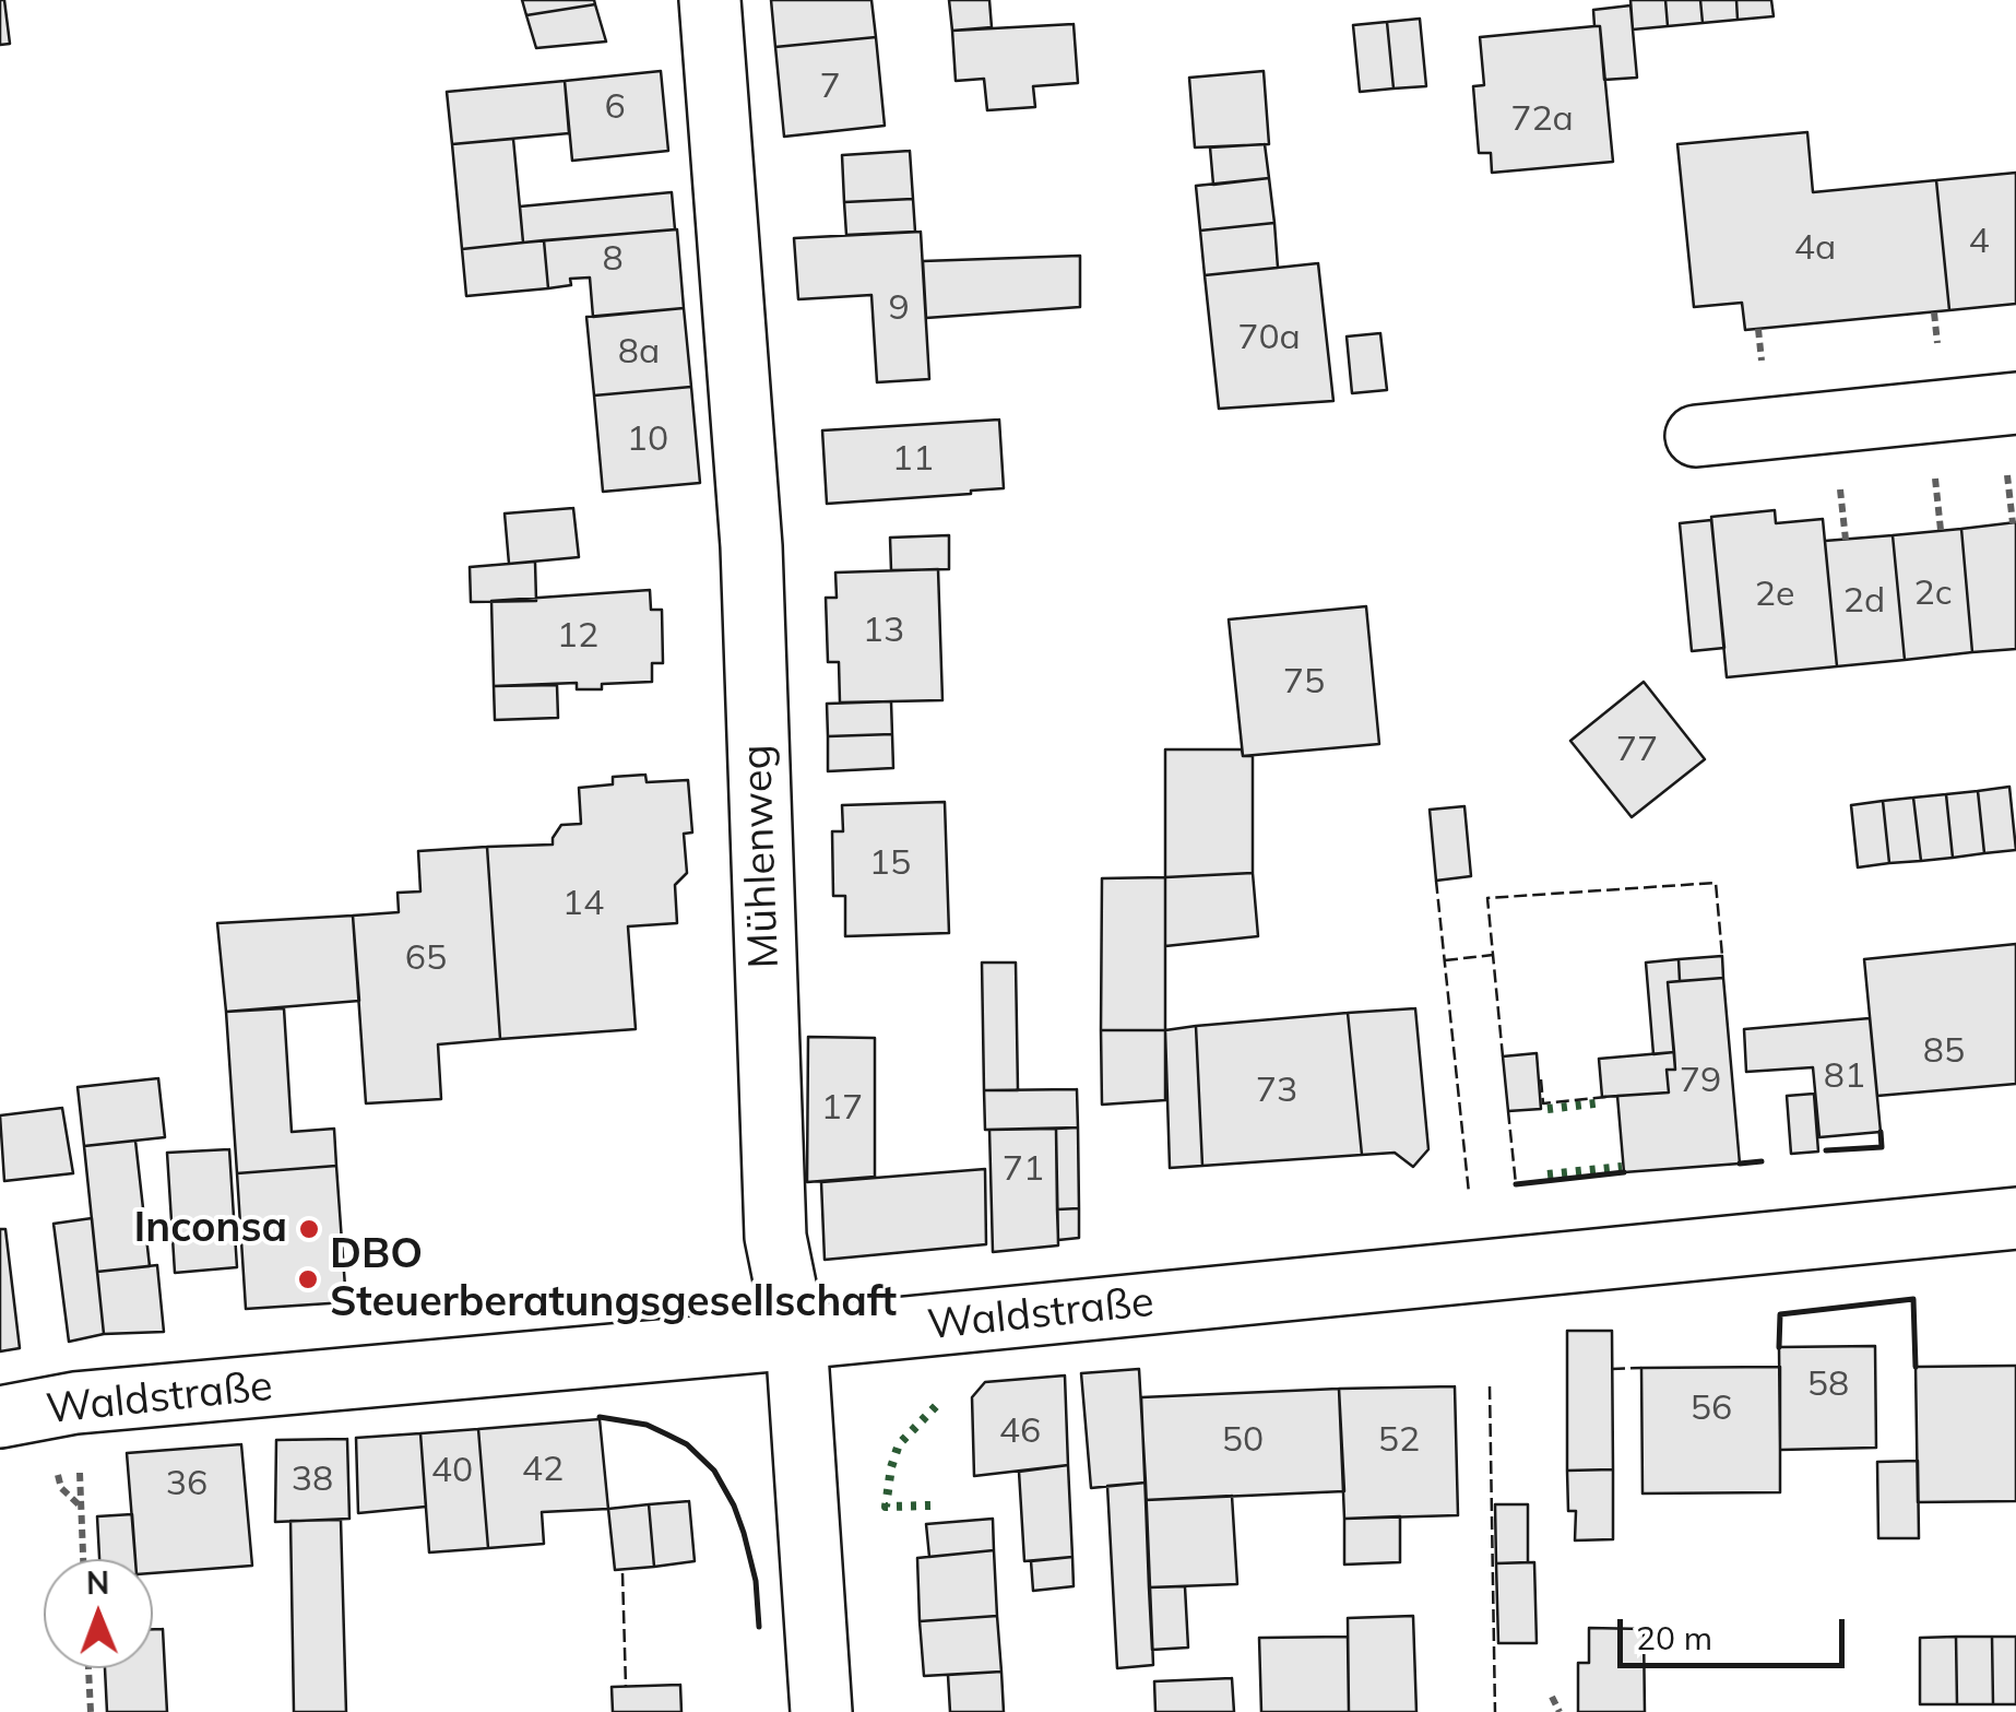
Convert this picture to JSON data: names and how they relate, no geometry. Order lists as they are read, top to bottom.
{
  "streets": {
    "street": ["Mühlenweg", "Waldstraße"]
  },
  "crossings": [
    ["Mühlenweg", "Waldstraße"]
  ],
  "places": ["Inconsa", "DBO Steuerberatungsgesellschaft"],
  "house_numbers": [
    "7",
    "6",
    "72a",
    "4",
    "4a",
    "8",
    "9",
    "70a",
    "8a",
    "10",
    "11",
    "2c",
    "2e",
    "2d",
    "13",
    "12",
    "75",
    "77",
    "15",
    "14",
    "65",
    "85",
    "81",
    "79",
    "73",
    "17",
    "71",
    "58",
    "56",
    "46",
    "50",
    "52",
    "42",
    "40",
    "38",
    "36"
  ],
  "scale_bar": "20 m",
  "north": "top"
}
